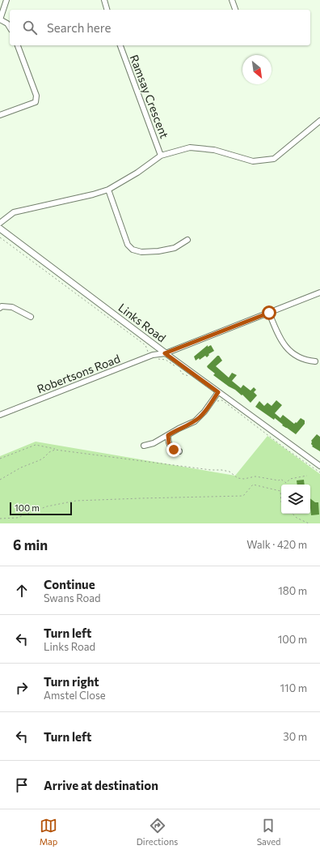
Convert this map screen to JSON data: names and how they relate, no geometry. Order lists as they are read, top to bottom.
{
  "streets": {
    "street": ["Ramsay Crescent", "Links Road", "Robertsons Road"]
  },
  "crossings": [
    ["Links Road", "Robertsons Road"]
  ],
  "scale_bar": "100 m",
  "north": "bottom right",
  "page": {
    "search": "Search here",
    "scale": "100 m",
    "heading": ["6 min", "Walk · 420 m"],
    "list": [
      ["Continue", "Swans Road", "180 m"],
      ["Turn left", "Links Road", "100 m"],
      ["Turn right", "Amstel Close", "110 m"],
      ["Turn left", "30 m"],
      "Arrive at destination"
    ],
    "nav": ["Map", "Directions", "Saved"]
  }
}
